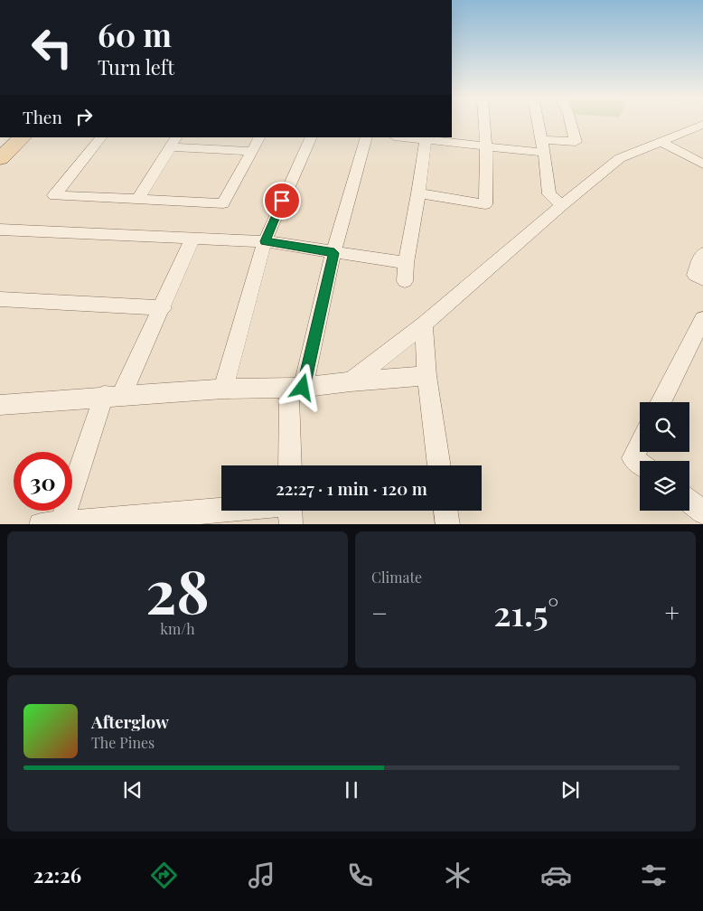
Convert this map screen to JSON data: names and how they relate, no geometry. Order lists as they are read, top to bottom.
{
  "page": {
    "turn": ["60 m", "Turn left"],
    "then": "Then",
    "limit": "30",
    "trip": "22:27 · 1 min · 120 m",
    "tile": [
      ["28", "km/h"],
      "Climate"
    ],
    "heat": ["−", "21.5°", "+"],
    "song": ["Afterglow", "The Pines"],
    "tabs": "22:26"
  }
}
